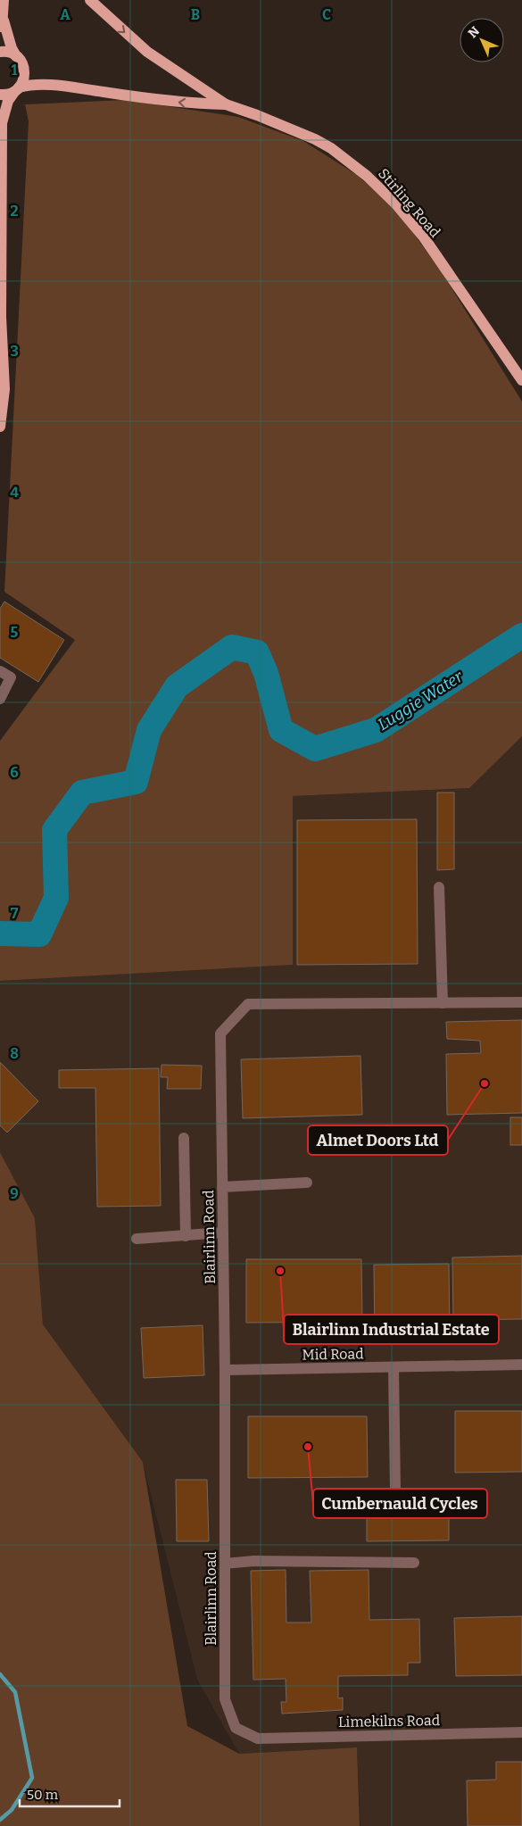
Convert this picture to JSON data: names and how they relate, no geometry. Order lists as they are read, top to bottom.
{
  "streets": {
    "main road": ["Stirling Road"],
    "street": ["Blairlinn Road", "Mid Road", "Limekilns Road"]
  },
  "crossings": [
    ["Blairlinn Road", "Mid Road"],
    ["Blairlinn Road", "Limekilns Road"]
  ],
  "water": ["Luggie Water"],
  "places": ["Almet Doors Ltd", "Blairlinn Industrial Estate", "Cumbernauld Cycles"],
  "scale_bar": "50 m",
  "north": "top left",
  "grid": {
    "columns": ["A", "B", "C"],
    "rows": [
      "1",
      "2",
      "3",
      "4",
      "5",
      "6",
      "7",
      "8",
      "9"
    ]
  }
}
